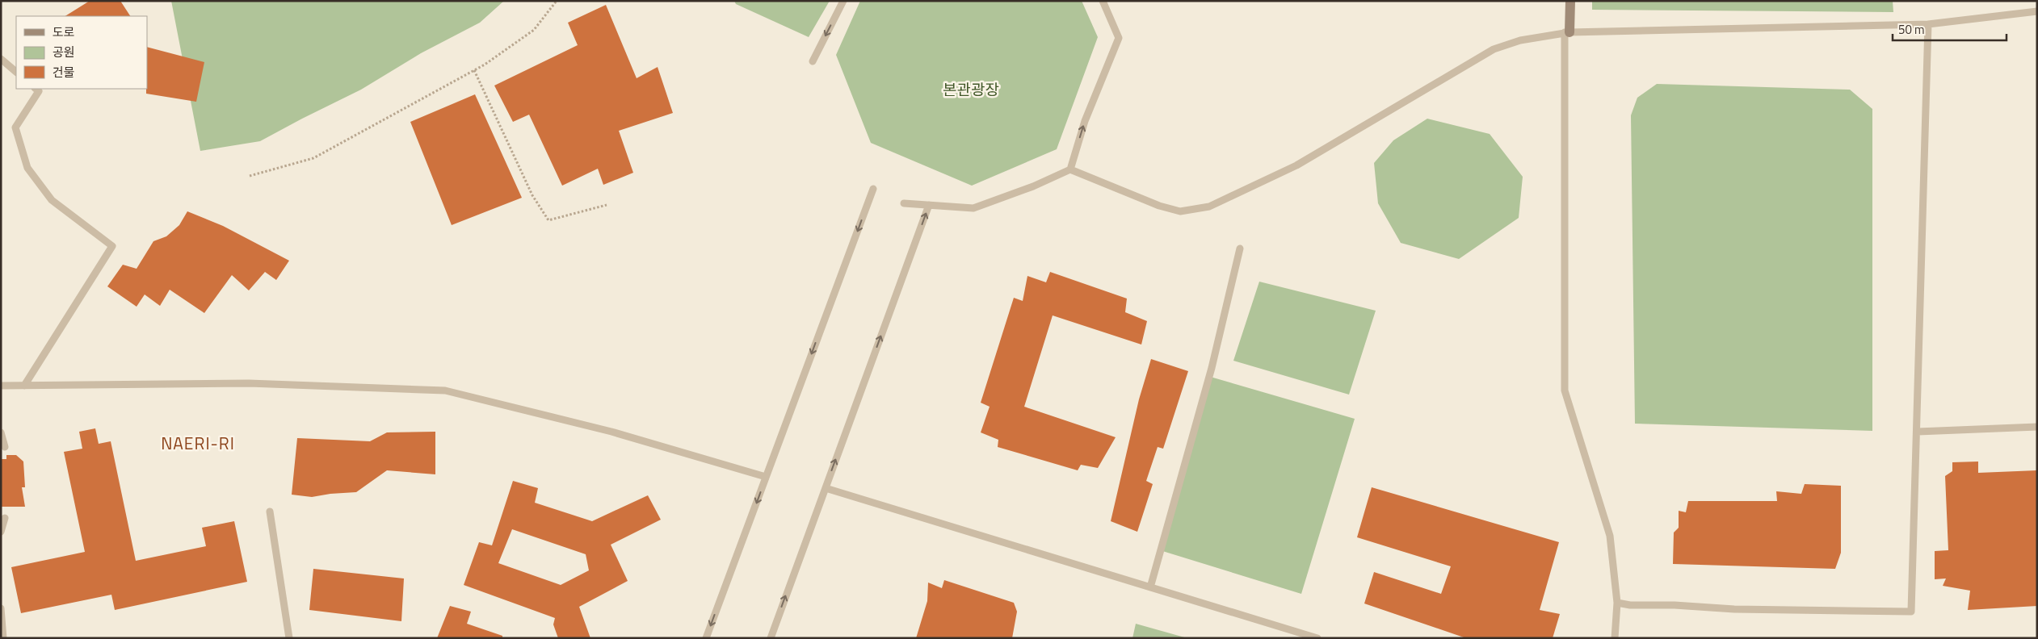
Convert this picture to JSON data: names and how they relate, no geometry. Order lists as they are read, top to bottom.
{
  "districts": ["NAERI-RI"],
  "parks": ["본관광장"],
  "legend": ["도로", "공원", "건물"],
  "scale_bar": "50 m"
}
